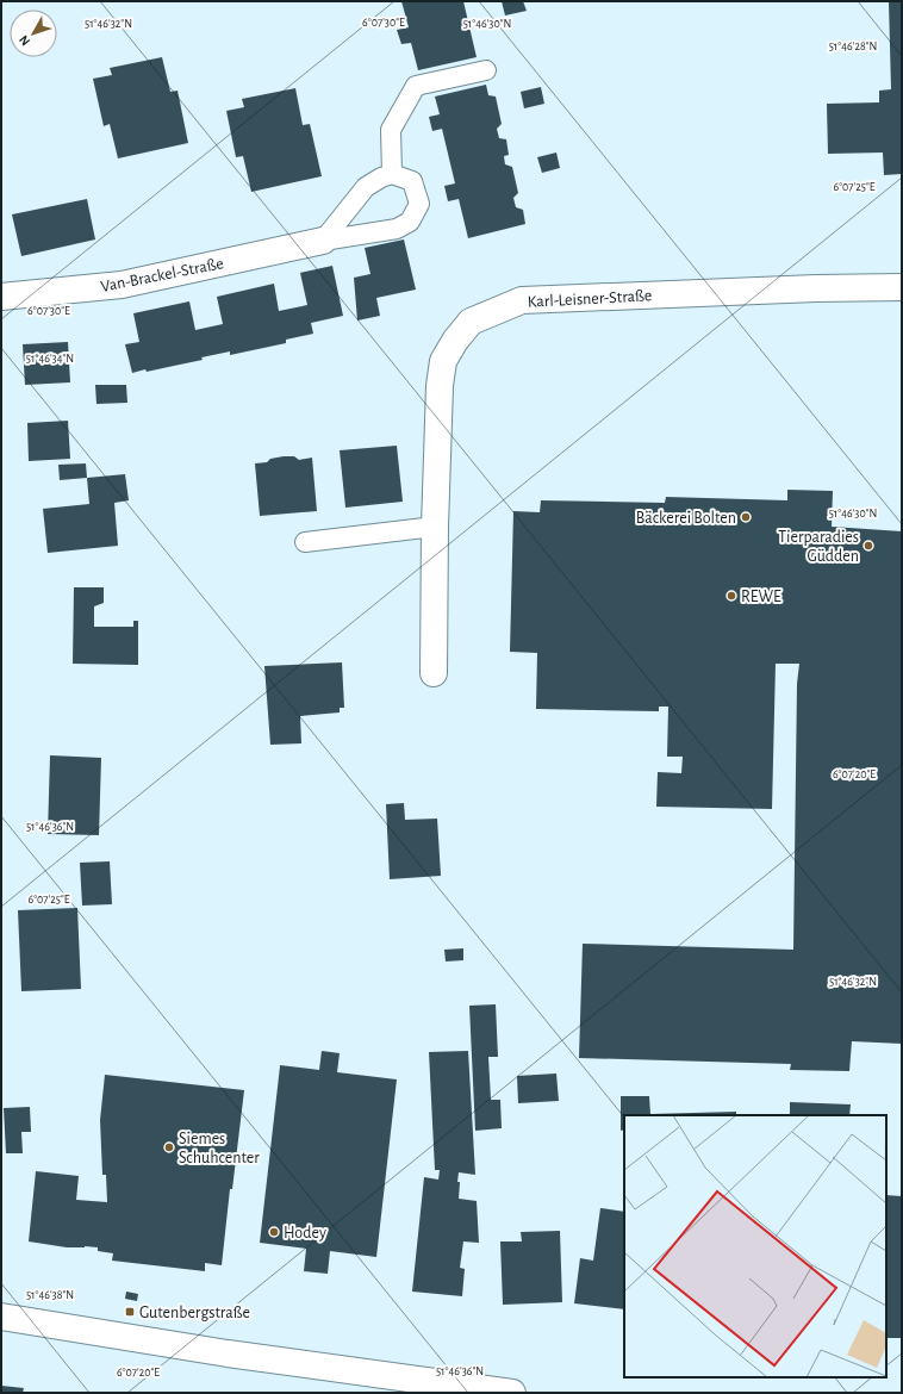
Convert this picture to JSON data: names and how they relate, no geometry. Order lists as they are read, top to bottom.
{
  "streets": {
    "street": ["Van-Brackel-Straße", "Karl-Leisner-Straße"]
  },
  "places": {
    "other": [
      "Bäckerei Bolten",
      "Tierparadies Güdden",
      "REWE",
      "Siemes Schuhcenter",
      "Hodey"
    ],
    "transit": ["Gutenbergstraße"]
  },
  "north": "bottom left",
  "coordinates": [
    "6°07'30\"E",
    "51°46'32\"N",
    "51°46'30\"N",
    "51°46'28\"N",
    "6°07'25\"E",
    "51°46'34\"N",
    "6°07'20\"E",
    "51°46'36\"N",
    "51°46'38\"N"
  ]
}
